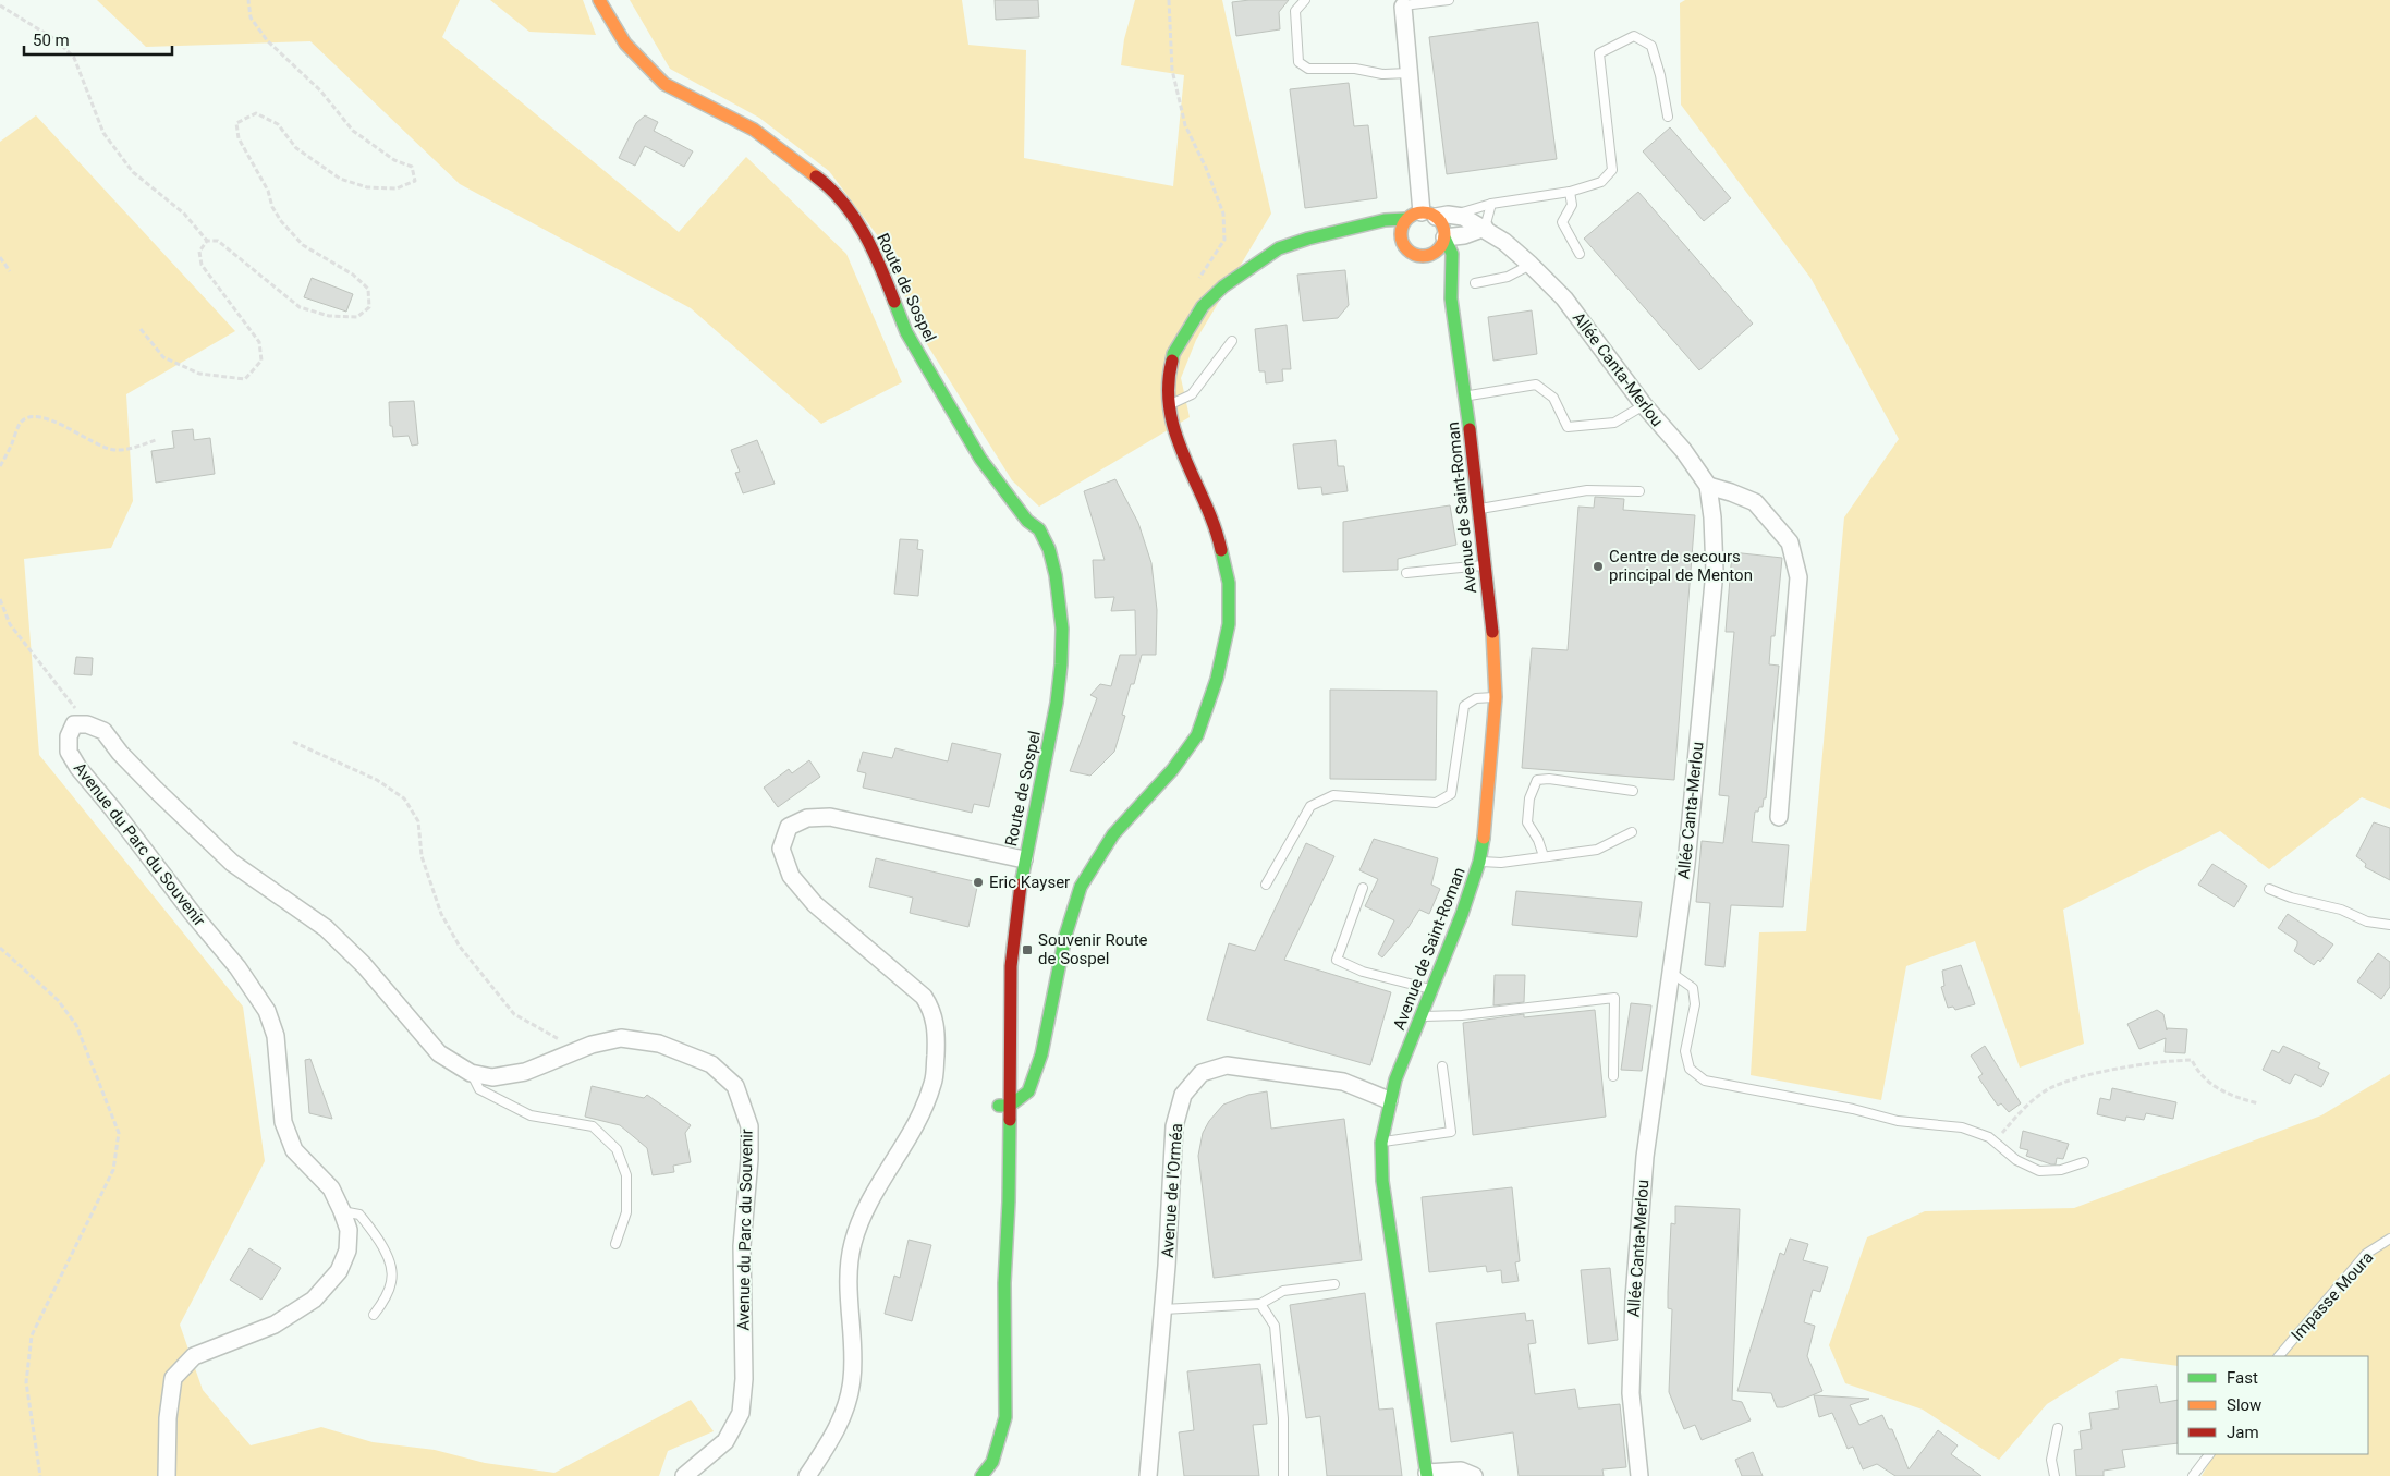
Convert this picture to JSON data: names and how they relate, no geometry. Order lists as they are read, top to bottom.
{
  "streets": {
    "street": [
      "Route de Sospel",
      "Allée Canta-Merlou",
      "Avenue de Saint-Roman",
      "Avenue du Parc du Souvenir",
      "Avenue de l'Orméa"
    ],
    "lane": ["Impasse Moura"]
  },
  "crossings": [
    ["Allée Canta-Merlou", "Avenue de Saint-Roman"],
    ["Avenue de Saint-Roman", "Avenue de l'Orméa"]
  ],
  "places": {
    "other": ["Centre de secours principal de Menton", "Eric Kayser"],
    "transit": ["Souvenir Route de Sospel"]
  },
  "legend": ["Fast", "Slow", "Jam"],
  "scale_bar": "50 m"
}
